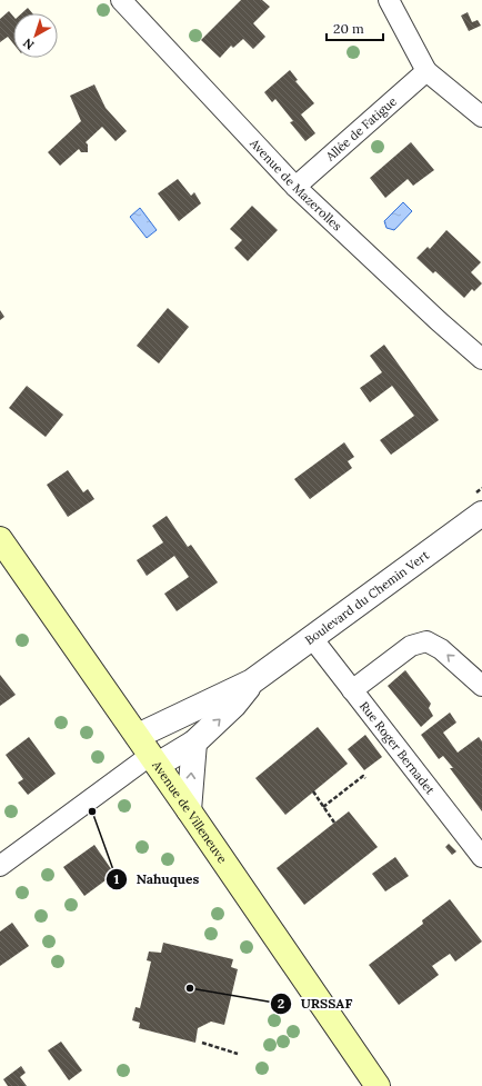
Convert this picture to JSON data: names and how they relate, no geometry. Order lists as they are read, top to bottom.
{
  "streets": {
    "main road": ["Avenue de Villeneuve"],
    "street": [
      "Allée de Fatigue",
      "Avenue de Mazerolles",
      "Boulevard du Chemin Vert",
      "Rue Roger Bernadet"
    ]
  },
  "crossings": [
    ["Allée de Fatigue", "Avenue de Mazerolles"],
    ["Boulevard du Chemin Vert", "Rue Roger Bernadet"],
    ["Boulevard du Chemin Vert", "Avenue de Villeneuve"]
  ],
  "places": ["Nahuques", "URSSAF"],
  "scale_bar": "20 m",
  "north": "bottom left"
}
